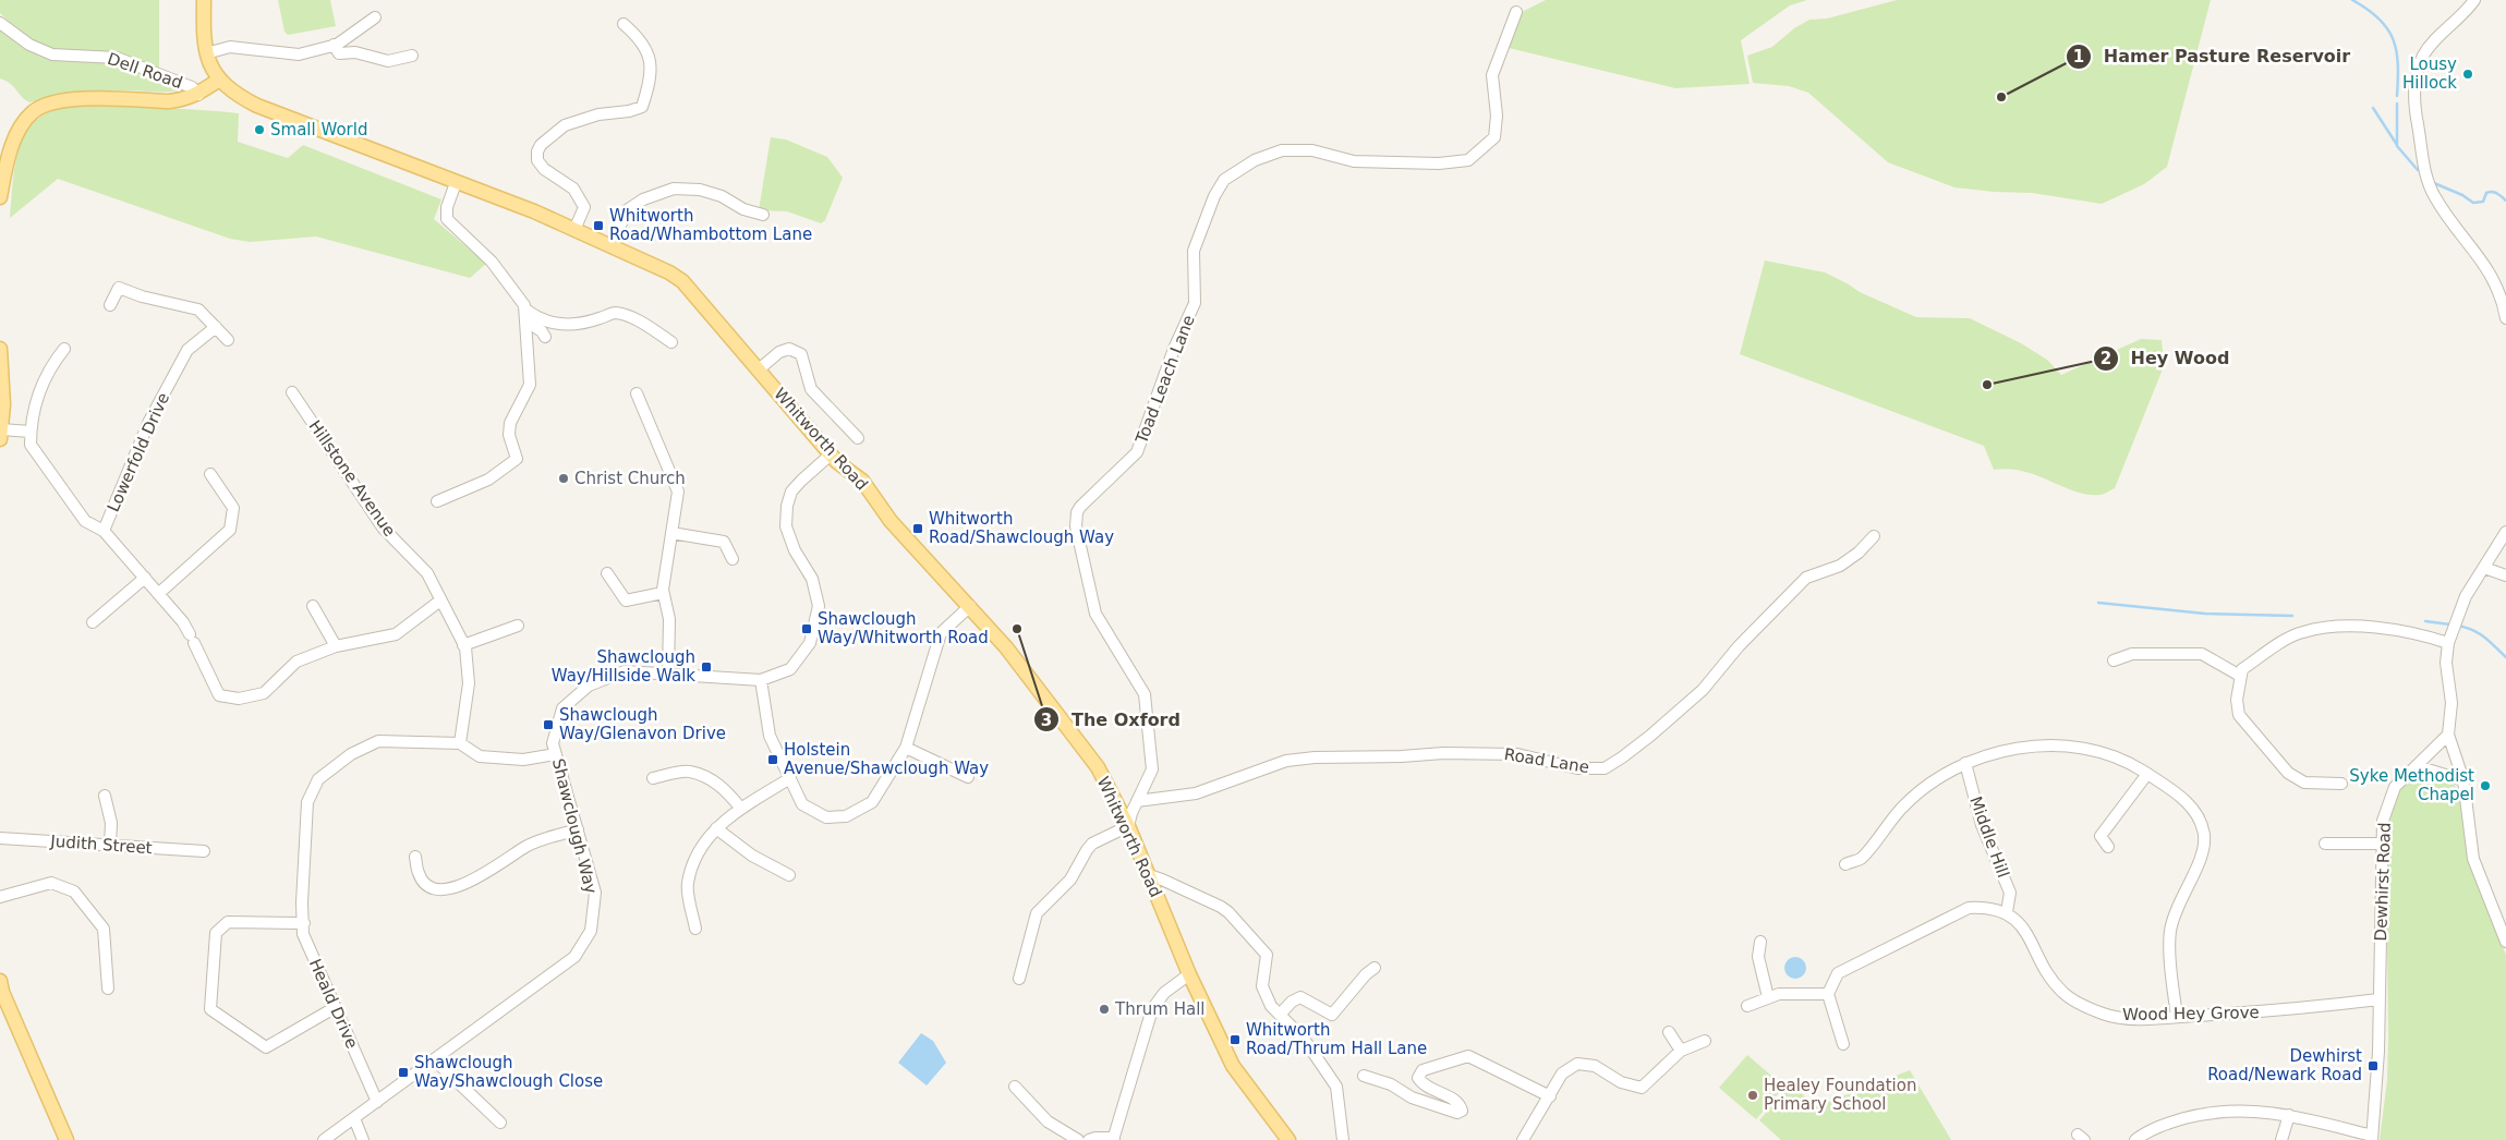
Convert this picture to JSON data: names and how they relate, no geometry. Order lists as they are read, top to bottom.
{
  "streets": {
    "main road": ["Whitworth Road"],
    "street": [
      "Dell Road",
      "Toad Leach Lane",
      "Lowerfold Drive",
      "Hillstone Avenue",
      "Road Lane",
      "Shawclough Way",
      "Middle Hill",
      "Judith Street",
      "Dewhirst Road",
      "Heald Drive",
      "Wood Hey Grove"
    ]
  },
  "crossings": [
    ["Toad Leach Lane", "Whitworth Road"],
    ["Toad Leach Lane", "Road Lane"],
    ["Whitworth Road", "Shawclough Way"],
    ["Hillstone Avenue", "Heald Drive"],
    ["Shawclough Way", "Heald Drive"],
    ["Middle Hill", "Wood Hey Grove"],
    ["Dewhirst Road", "Wood Hey Grove"]
  ],
  "places": {
    "other": [
      "Lousy Hillock",
      "Hamer Pasture Reservoir",
      "Small World",
      "Hey Wood",
      "Christ Church",
      "The Oxford",
      "Syke Methodist Chapel",
      "Thrum Hall",
      "Healey Foundation Primary School"
    ],
    "transit": [
      "Whitworth Road/Whambottom Lane",
      "Whitworth Road/Shawclough Way",
      "Shawclough Way/Whitworth Road",
      "Shawclough Way/Hillside Walk",
      "Shawclough Way/Glenavon Drive",
      "Holstein Avenue/Shawclough Way",
      "Whitworth Road/Thrum Hall Lane",
      "Dewhirst Road/Newark Road",
      "Shawclough Way/Shawclough Close"
    ]
  }
}
